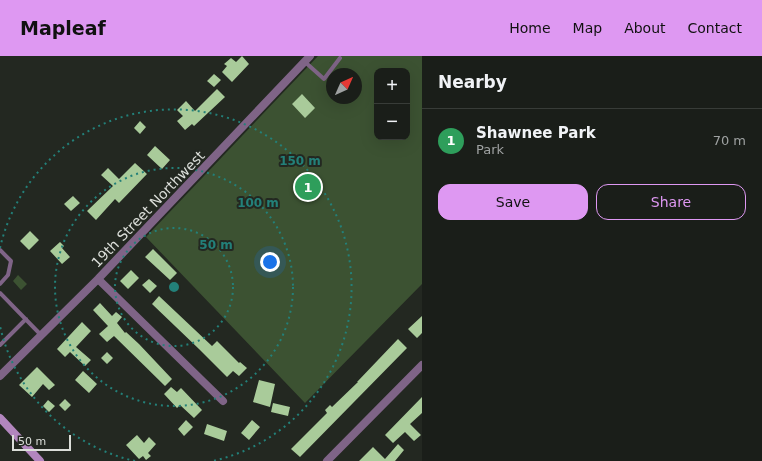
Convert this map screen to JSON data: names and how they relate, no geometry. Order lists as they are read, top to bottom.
{
  "streets": {
    "street": ["19th Street Northwest"]
  },
  "scale_bar": "50 m",
  "north": "top right",
  "page": {
    "header": "Mapleaf",
    "nav": [
      "Home",
      "Map",
      "About",
      "Contact"
    ],
    "heading": "Nearby",
    "map_buttons": ["+", "−"],
    "list": [
      {
        "mark": "1",
        "name": "Shawnee Park",
        "note": "Park",
        "value": "70 m"
      }
    ],
    "pins": "1",
    "buttons": ["Save", "Share"],
    "scale": "50 m"
  },
  "rings": ["150 m", "100 m", "50 m"]
}
